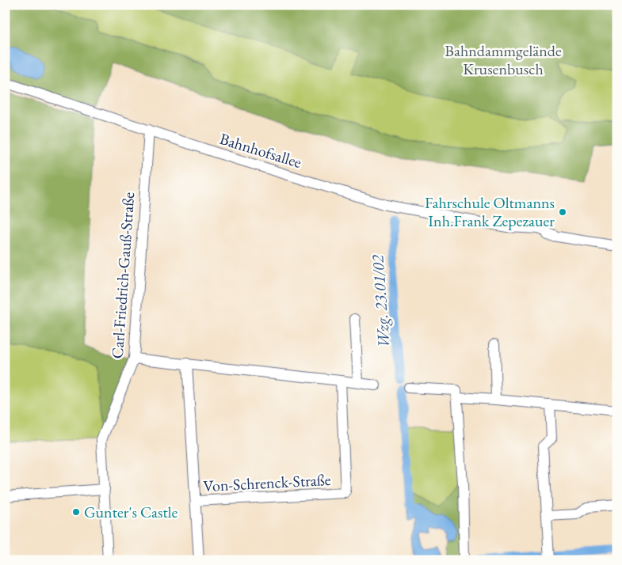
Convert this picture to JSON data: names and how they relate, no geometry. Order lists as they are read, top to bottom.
{
  "streets": {
    "street": ["Bahnhofsallee", "Carl-Friedrich-Gauß-Straße", "Von-Schrenck-Straße"]
  },
  "crossings": [
    ["Bahnhofsallee", "Carl-Friedrich-Gauß-Straße"]
  ],
  "water": ["Wzg. 23.01/02"],
  "parks": ["Bahndammgelände Krusenbusch"],
  "places": ["Fahrschule Oltmanns Inh.Frank Zepezauer", "Gunter's Castle"]
}
